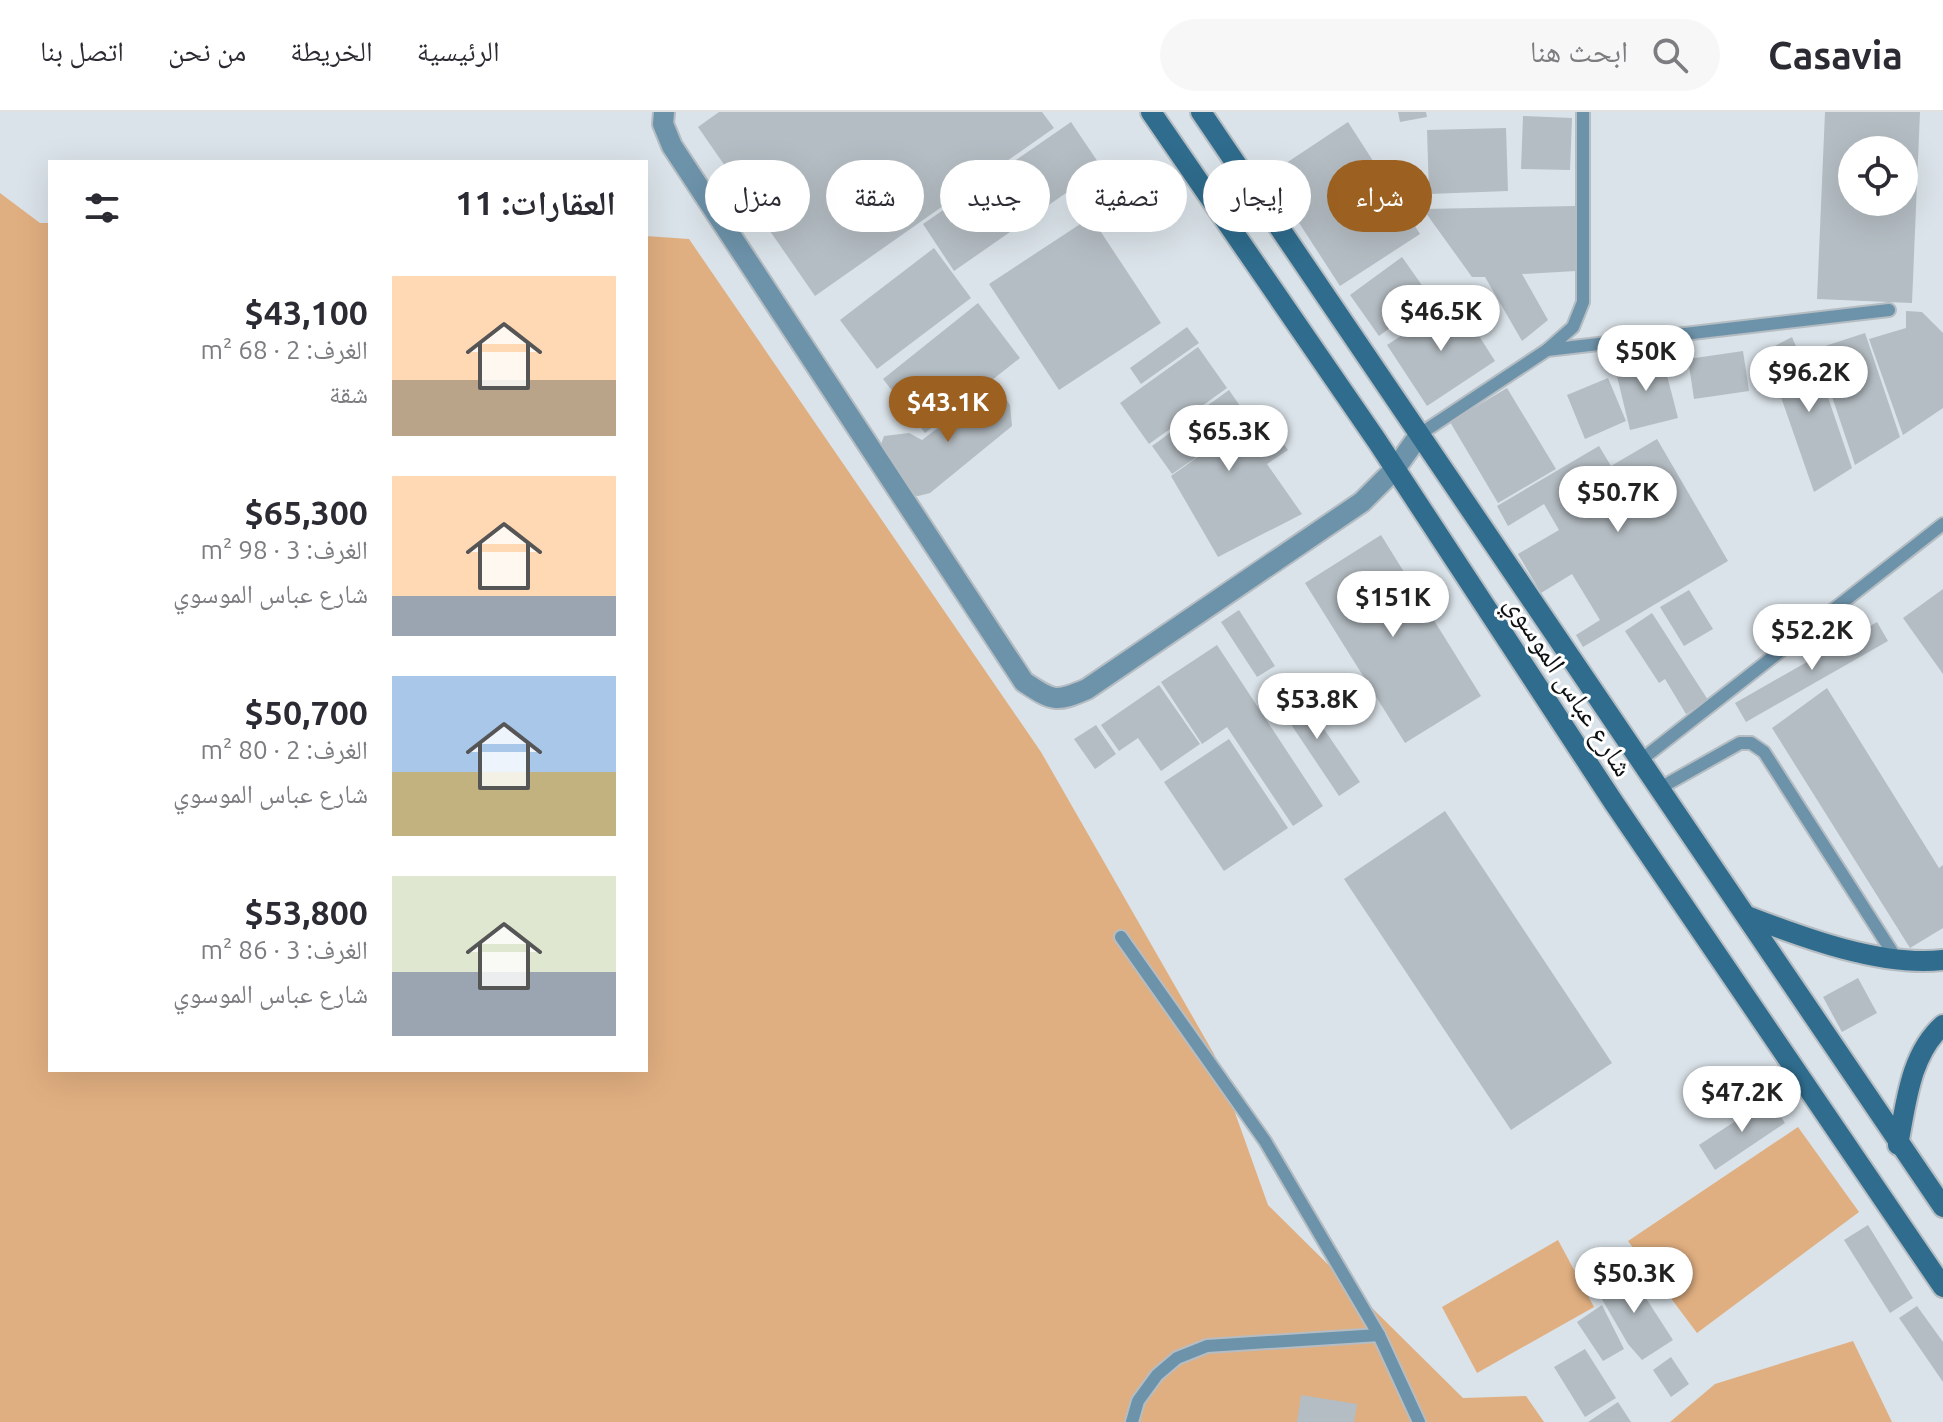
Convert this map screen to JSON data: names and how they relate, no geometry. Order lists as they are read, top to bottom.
{
  "streets": {
    "street": ["شارع عباس الموسوي"]
  },
  "page": {
    "header": "Casavia",
    "search": "ابحث هنا",
    "nav": [
      "الرئيسية",
      "الخريطة",
      "من نحن",
      "اتصل بنا"
    ],
    "chip": [
      "شراء",
      "إيجار",
      "تصفية",
      "جديد",
      "شقة",
      "منزل"
    ],
    "heading": "العقارات: 11",
    "list": [
      {
        "name": "$43,100",
        "note": "الغرف: 2 · 68 m² · شقة"
      },
      {
        "name": "$65,300",
        "note": "الغرف: 3 · 98 m² · شارع عباس الموسوي"
      },
      {
        "name": "$50,700",
        "note": "الغرف: 2 · 80 m² · شارع عباس الموسوي"
      },
      {
        "name": "$53,800",
        "note": "الغرف: 3 · 86 m² · شارع عباس الموسوي"
      }
    ],
    "price": [
      "$46.5K",
      "$50K",
      "$96.2K",
      "$43.1K",
      "$65.3K",
      "$50.7K",
      "$151K",
      "$52.2K",
      "$53.8K",
      "$47.2K",
      "$50.3K"
    ]
  }
}
